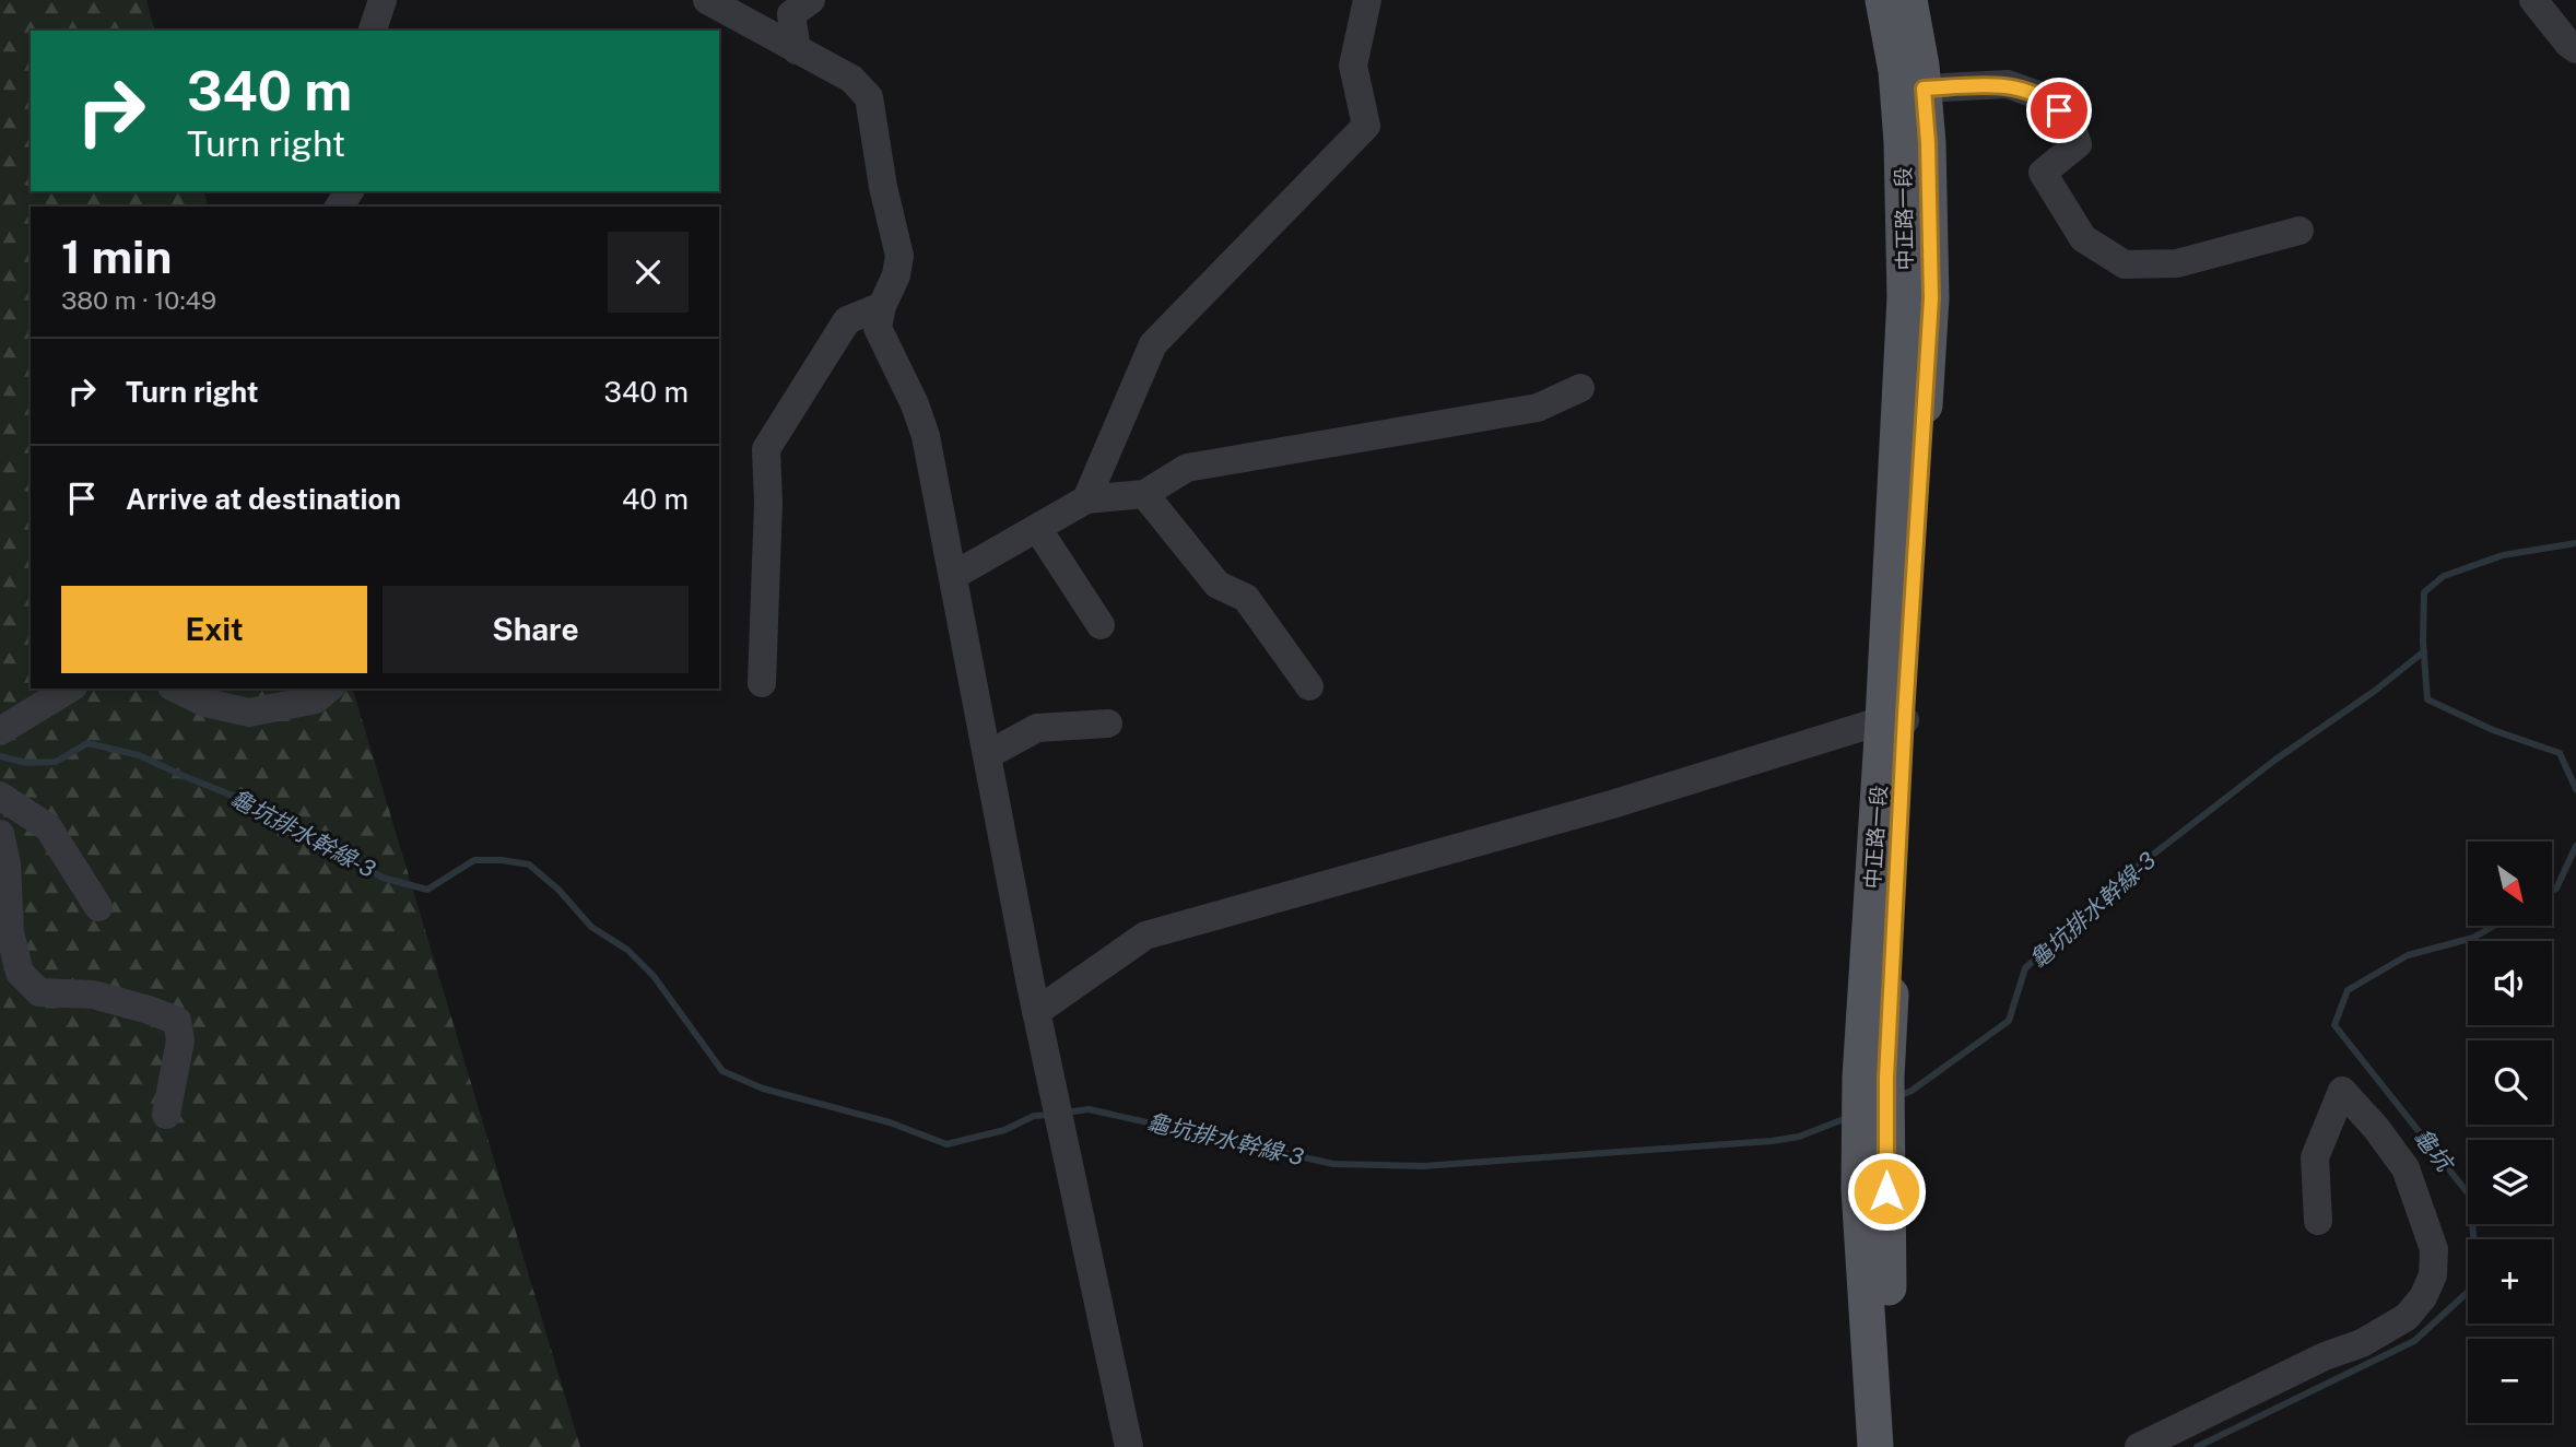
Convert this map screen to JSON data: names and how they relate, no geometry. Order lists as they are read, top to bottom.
{
  "streets": {
    "main road": ["中正路一段"]
  },
  "water": ["龜坑排水幹線-3", "龜坑"],
  "north": "bottom right",
  "page": {
    "turn": ["340 m", "Turn right"],
    "heading": ["1 min", "380 m · 10:49"],
    "list": [
      {
        "name": "Turn right",
        "value": "340 m"
      },
      {
        "name": "Arrive at destination",
        "value": "40 m"
      }
    ],
    "buttons": ["Exit", "Share"],
    "map_buttons": ["+", "−"]
  }
}
